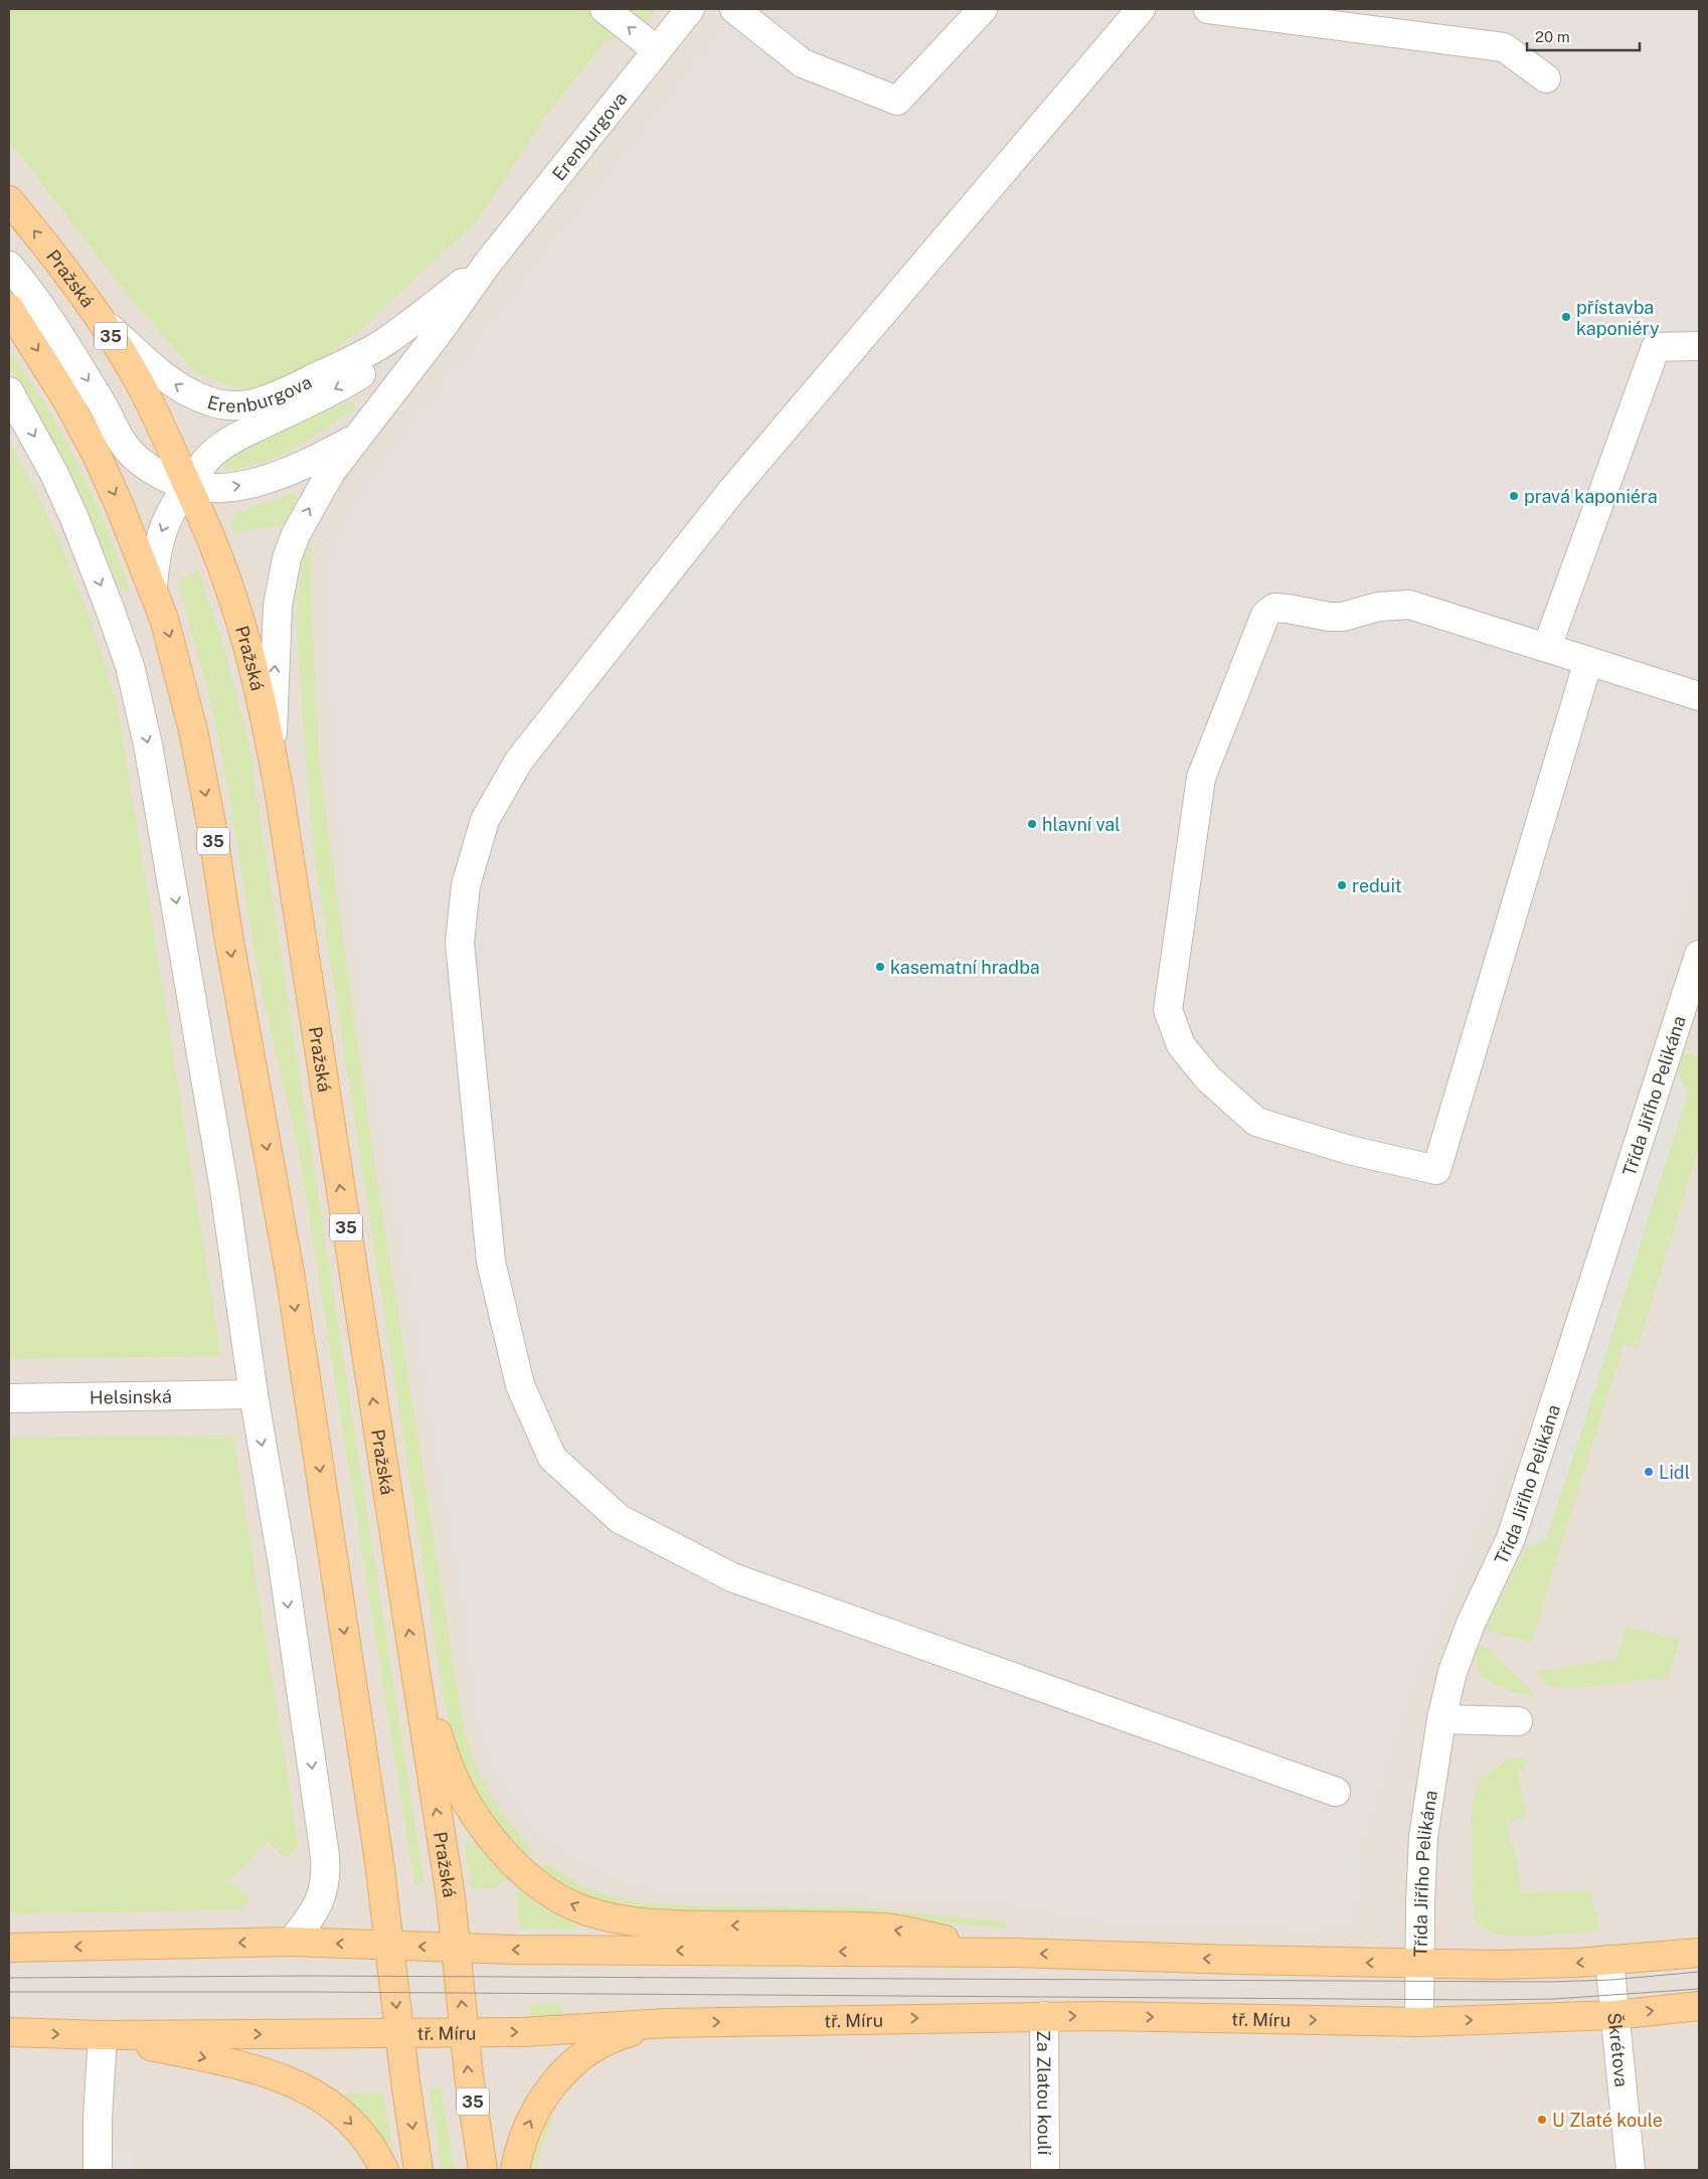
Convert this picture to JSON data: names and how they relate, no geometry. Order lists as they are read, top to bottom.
{
  "streets": {
    "main road": ["Pražská", "35", "tř. Míru"],
    "street": [
      "Erenburgova",
      "Třída Jiřího Pelikána",
      "Helsinská",
      "Škrétova",
      "Za Zlatou koulí"
    ]
  },
  "crossings": [
    ["Erenburgova", "Pražská"],
    ["Erenburgova", "35"],
    ["Pražská", "35"],
    ["Pražská", "tř. Míru"],
    ["35", "tř. Míru"],
    ["Třída Jiřího Pelikána", "tř. Míru"],
    ["tř. Míru", "Škrétova"],
    ["tř. Míru", "Za Zlatou koulí"]
  ],
  "places": [
    "přístavba kaponiéry",
    "pravá kaponiéra",
    "hlavní val",
    "reduit",
    "kasematní hradba",
    "Lidl",
    "U Zlaté koule"
  ],
  "scale_bar": "20 m"
}
